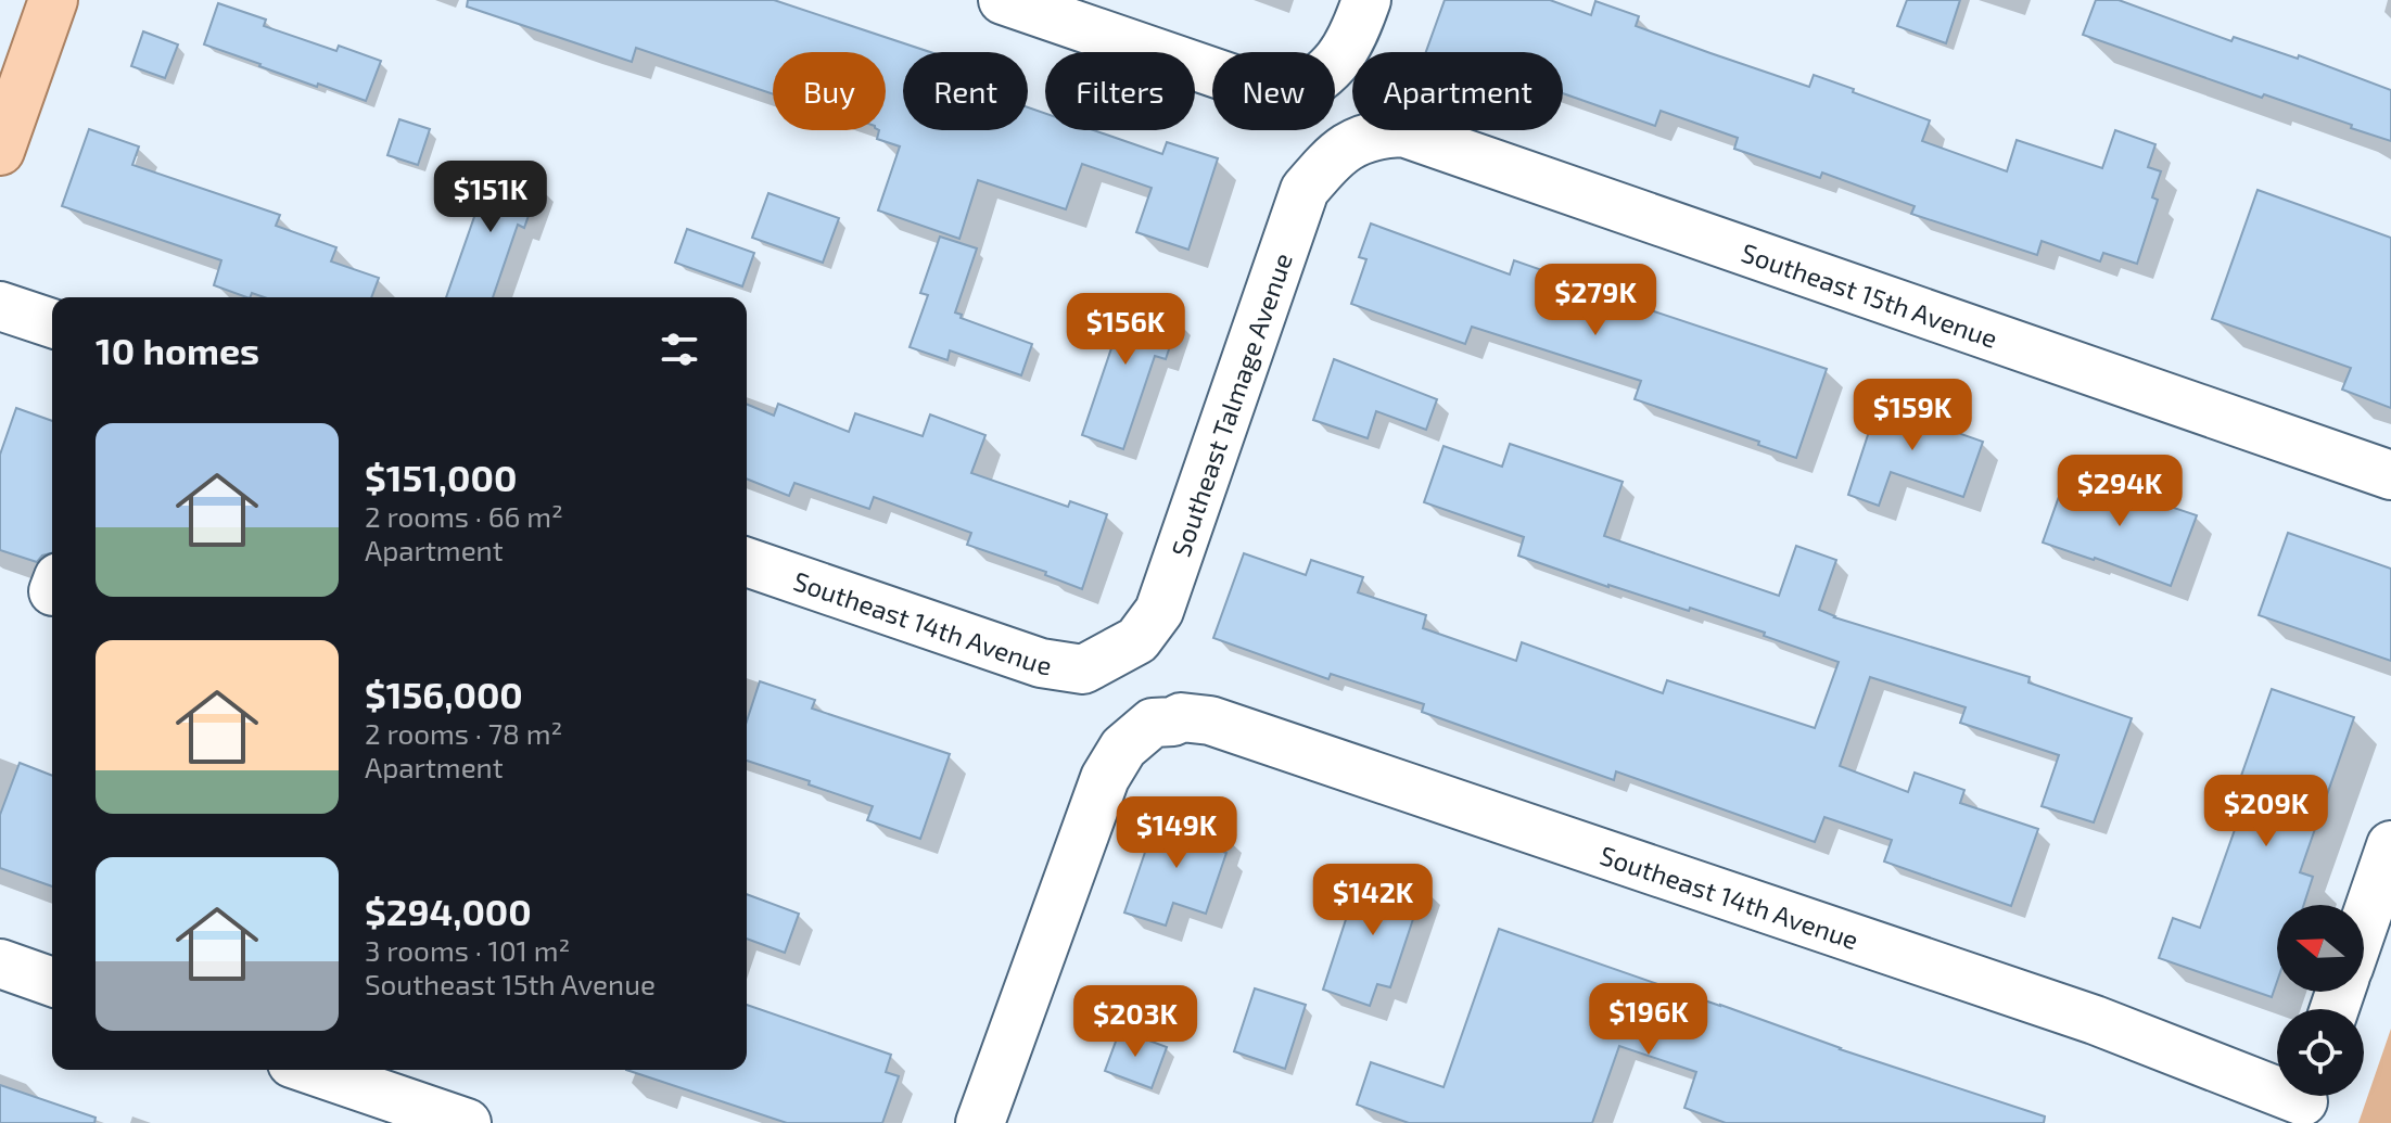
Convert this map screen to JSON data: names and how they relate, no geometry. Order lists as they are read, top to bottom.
{
  "streets": {
    "street": ["Southeast 15th Avenue", "Southeast Talmage Avenue", "Southeast 14th Avenue"]
  },
  "crossings": [
    ["Southeast 15th Avenue", "Southeast Talmage Avenue"],
    ["Southeast Talmage Avenue", "Southeast 14th Avenue"]
  ],
  "north": "left",
  "page": {
    "chip": [
      "Buy",
      "Rent",
      "Filters",
      "New",
      "Apartment"
    ],
    "price": [
      "$151K",
      "$279K",
      "$156K",
      "$159K",
      "$294K",
      "$209K",
      "$149K",
      "$142K",
      "$196K",
      "$203K"
    ],
    "heading": "10 homes",
    "list": [
      {
        "name": "$151,000",
        "note": "2 rooms · 66 m² · Apartment"
      },
      {
        "name": "$156,000",
        "note": "2 rooms · 78 m² · Apartment"
      },
      {
        "name": "$294,000",
        "note": "3 rooms · 101 m² · Southeast 15th Avenue"
      }
    ]
  }
}
